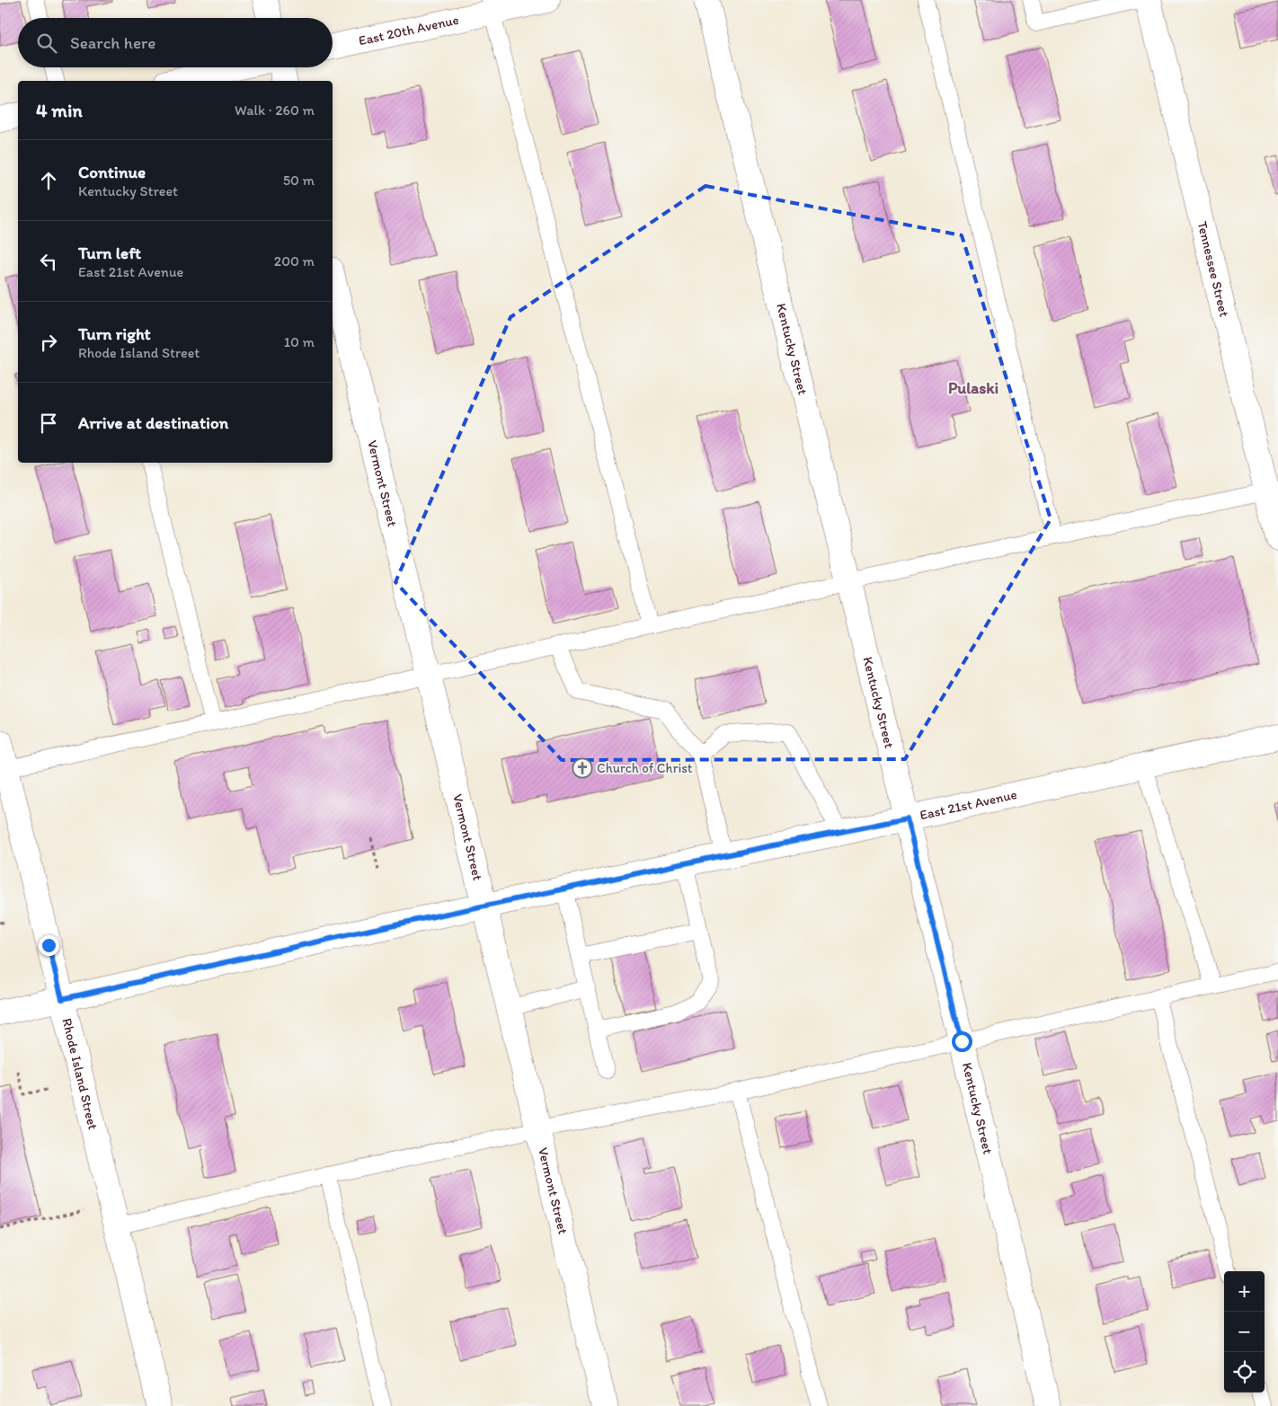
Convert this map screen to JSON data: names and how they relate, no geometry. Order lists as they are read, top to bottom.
{
  "streets": {
    "street": [
      "East 20th Avenue",
      "Tennessee Street",
      "Kentucky Street",
      "Vermont Street",
      "East 21st Avenue",
      "Rhode Island Street"
    ]
  },
  "crossings": [
    ["Kentucky Street", "East 21st Avenue"],
    ["Vermont Street", "East 21st Avenue"],
    ["East 21st Avenue", "Rhode Island Street"]
  ],
  "districts": ["Pulaski"],
  "places": {
    "church": ["Church of Christ"]
  },
  "page": {
    "search": "Search here",
    "heading": ["4 min", "Walk · 260 m"],
    "list": [
      ["Continue", "Kentucky Street", "50 m"],
      ["Turn left", "East 21st Avenue", "200 m"],
      ["Turn right", "Rhode Island Street", "10 m"],
      "Arrive at destination"
    ],
    "map_buttons": ["+", "−"]
  }
}
